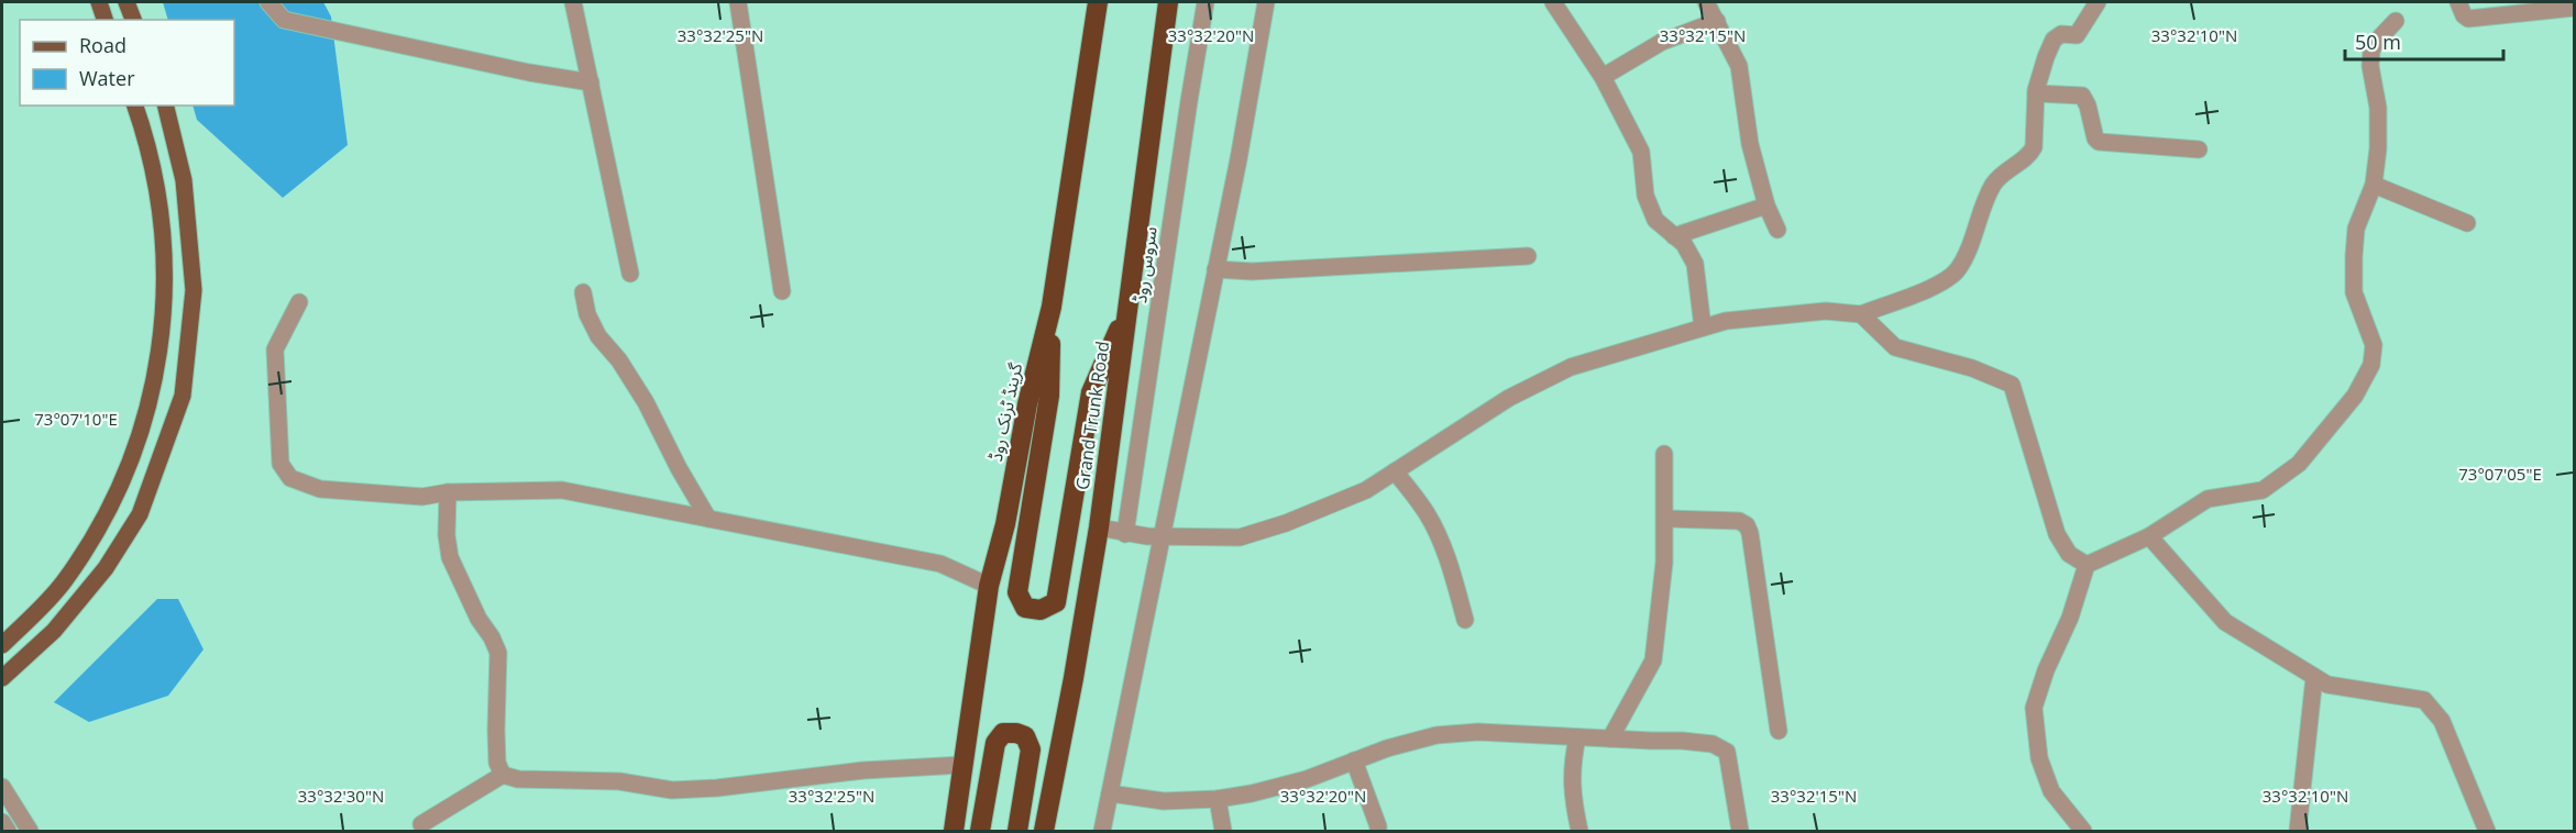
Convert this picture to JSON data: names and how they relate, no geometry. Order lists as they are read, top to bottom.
{
  "streets": {
    "highway": ["گرینڈ ٹرنک روڈ", "Grand Trunk Road"],
    "street": ["سروس روڈ"]
  },
  "legend": ["Road", "Water"],
  "scale_bar": "50 m",
  "coordinates": [
    "33°32'25\"N",
    "33°32'20\"N",
    "33°32'15\"N",
    "33°32'10\"N",
    "73°07'10\"E",
    "73°07'05\"E",
    "33°32'30\"N"
  ]
}
